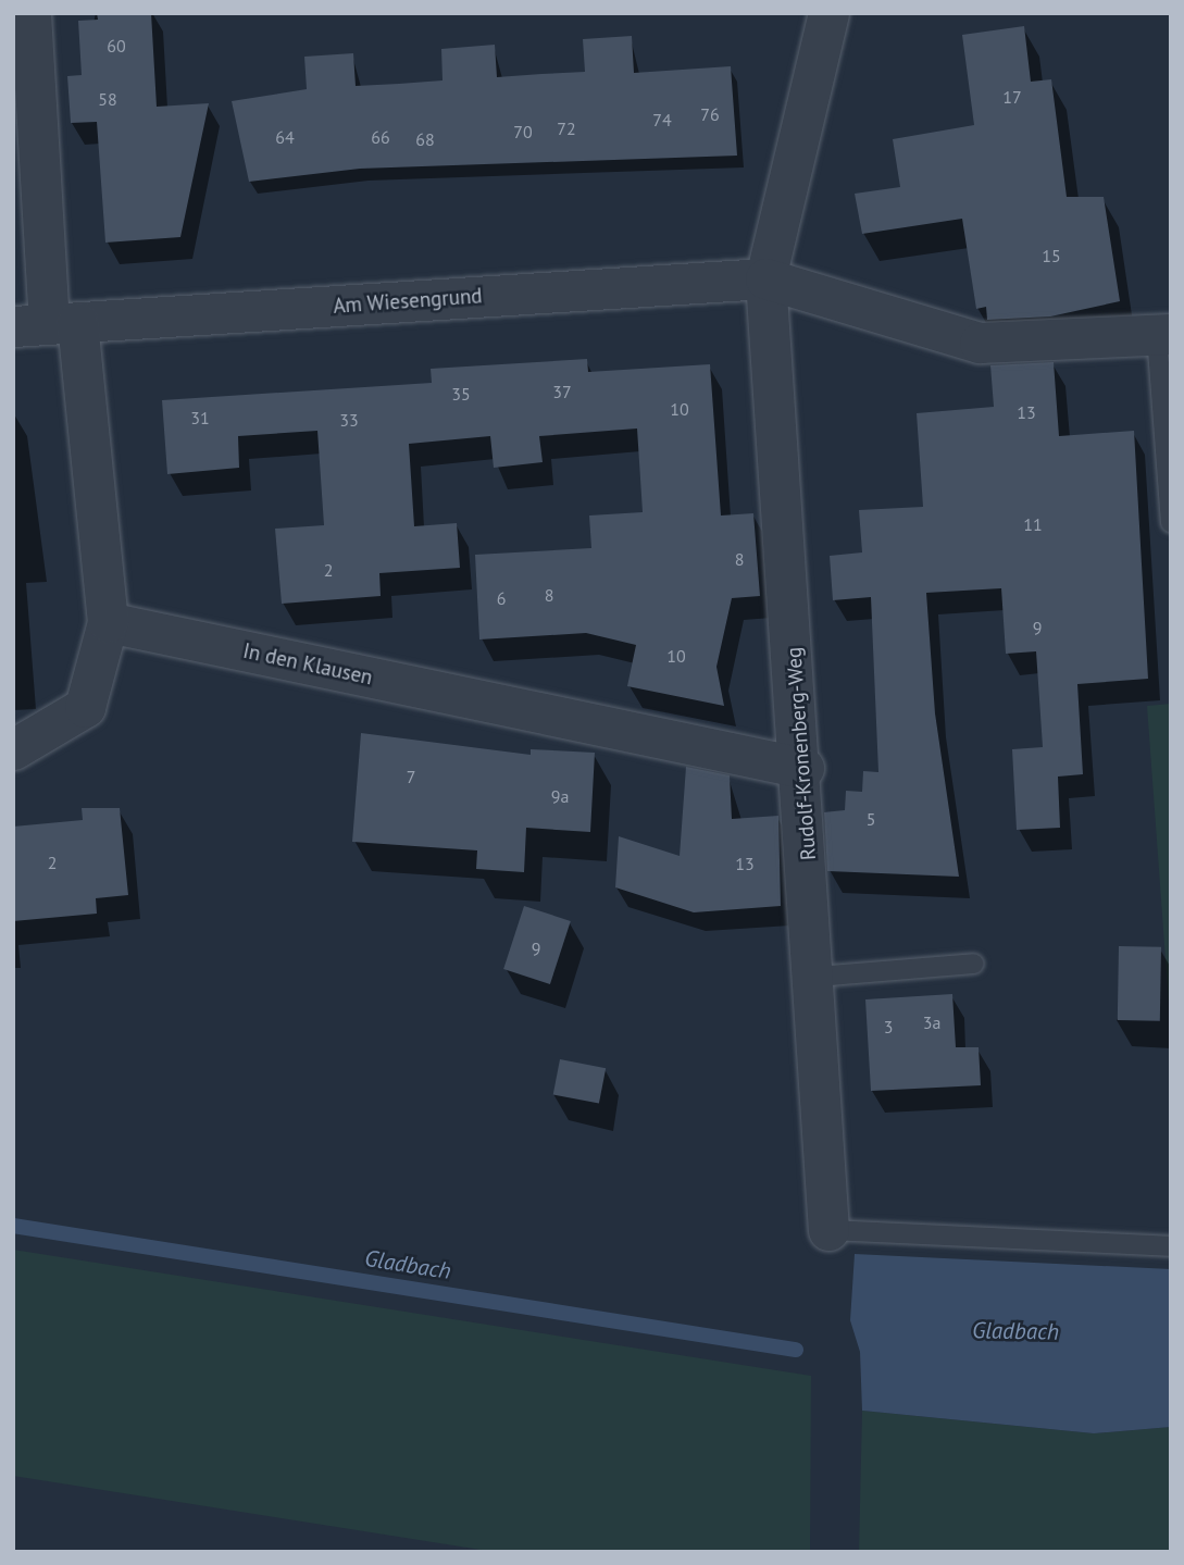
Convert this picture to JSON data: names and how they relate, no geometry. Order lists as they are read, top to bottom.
{
  "streets": {
    "street": ["Am Wiesengrund", "In den Klausen", "Rudolf-Kronenberg-Weg"]
  },
  "crossings": [
    ["Am Wiesengrund", "Rudolf-Kronenberg-Weg"],
    ["In den Klausen", "Rudolf-Kronenberg-Weg"]
  ],
  "water": ["Gladbach"],
  "house_numbers": [
    "60",
    "17",
    "58",
    "76",
    "74",
    "72",
    "70",
    "64",
    "66",
    "68",
    "15",
    "37",
    "35",
    "10",
    "13",
    "31",
    "33",
    "11",
    "8",
    "2",
    "8",
    "6",
    "9",
    "10",
    "7",
    "9a",
    "5",
    "2",
    "13",
    "9",
    "3a",
    "3"
  ]
}
